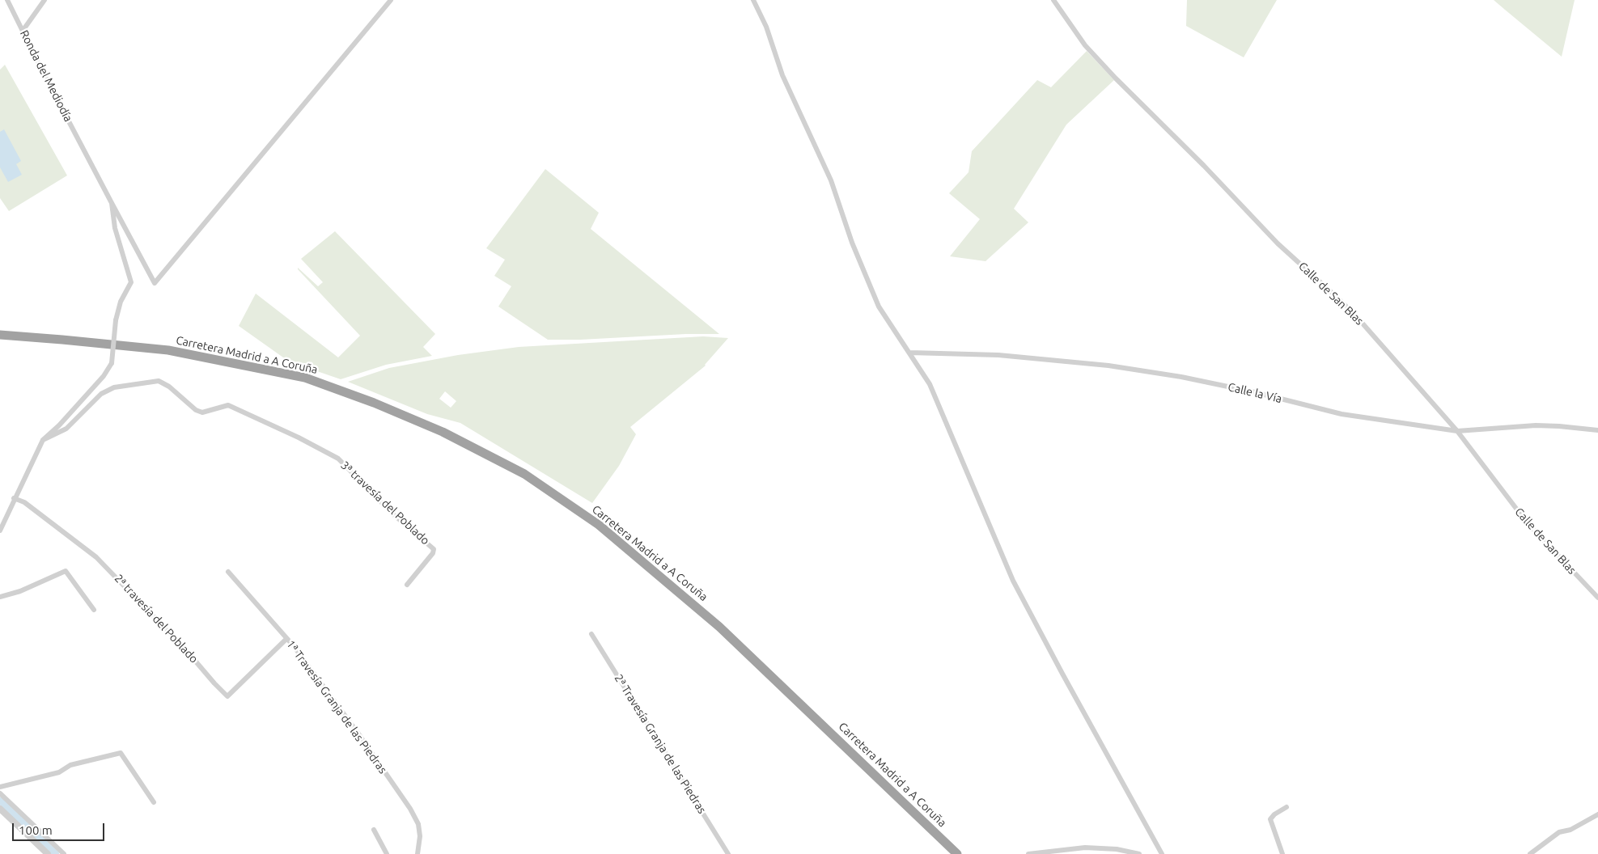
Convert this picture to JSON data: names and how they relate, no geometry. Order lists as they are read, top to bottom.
{
  "streets": {
    "highway": ["Carretera Madrid a A Coruña"],
    "street": [
      "Ronda del Mediodía",
      "Calle de San Blas",
      "Calle la Vía",
      "3ª travesía del Poblado",
      "2ª travesía del Poblado",
      "1ª Travesía Granja de las Piedras",
      "2ª Travesía Granja de las Piedras"
    ]
  },
  "crossings": [
    ["Calle de San Blas", "Calle la Vía"],
    ["2ª travesía del Poblado", "1ª Travesía Granja de las Piedras"]
  ],
  "scale_bar": "100 m"
}
